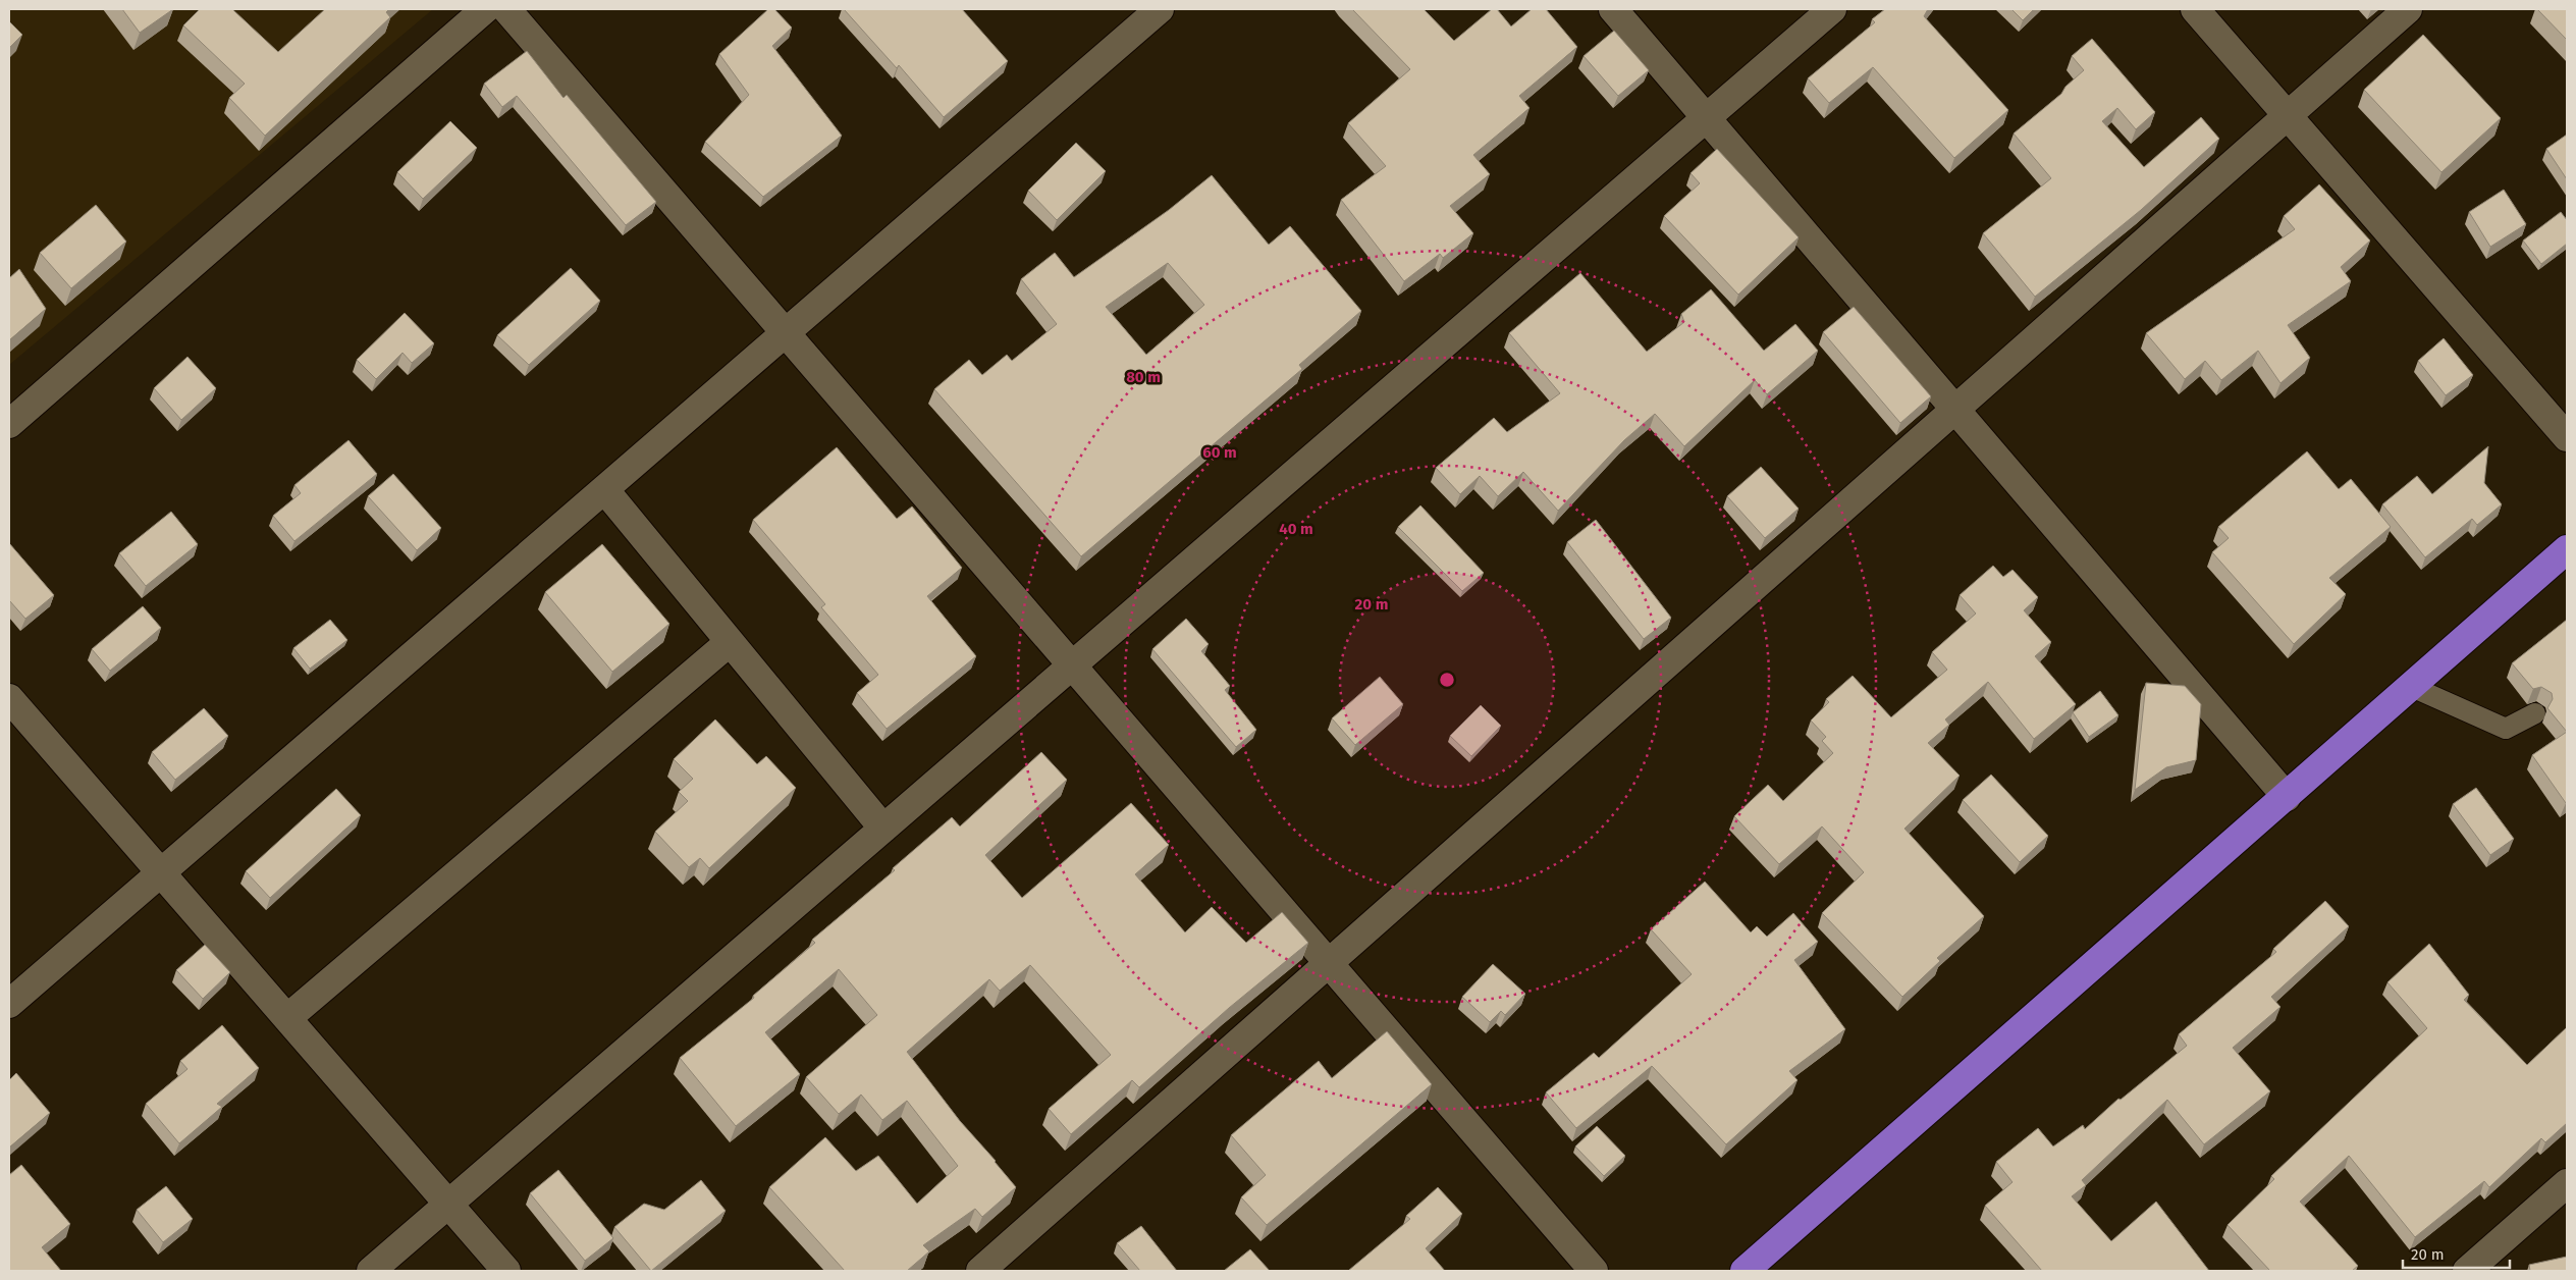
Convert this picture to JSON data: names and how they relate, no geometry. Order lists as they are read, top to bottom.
{
  "scale_bar": "20 m",
  "rings": [
    "80 m",
    "60 m",
    "40 m",
    "20 m"
  ]
}
